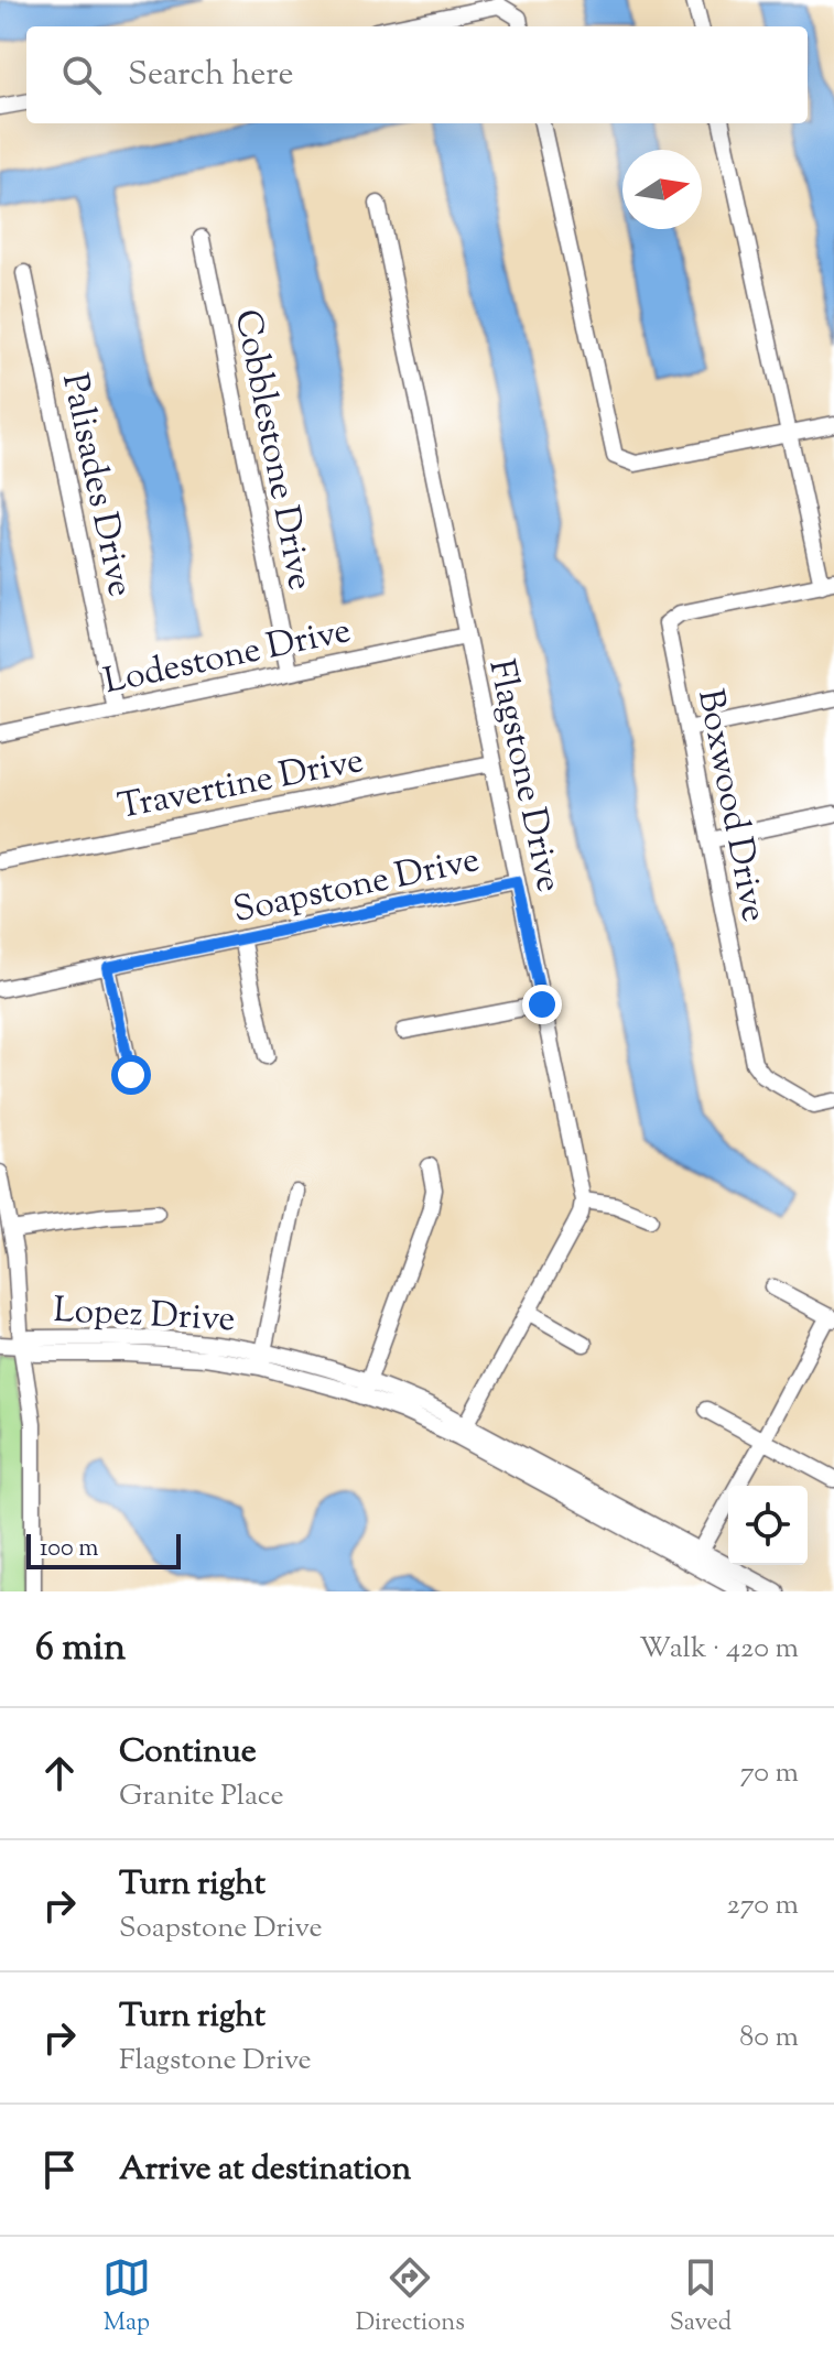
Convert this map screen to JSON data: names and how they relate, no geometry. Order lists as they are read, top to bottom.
{
  "streets": {
    "street": [
      "Cobblestone Drive",
      "Palisades Drive",
      "Lodestone Drive",
      "Flagstone Drive",
      "Travertine Drive",
      "Boxwood Drive",
      "Soapstone Drive",
      "Lopez Drive"
    ]
  },
  "crossings": [
    ["Cobblestone Drive", "Lodestone Drive"],
    ["Palisades Drive", "Lodestone Drive"],
    ["Lodestone Drive", "Flagstone Drive"],
    ["Flagstone Drive", "Travertine Drive"],
    ["Flagstone Drive", "Soapstone Drive"]
  ],
  "scale_bar": "100 m",
  "north": "right",
  "page": {
    "search": "Search here",
    "scale": "100 m",
    "heading": ["6 min", "Walk · 420 m"],
    "list": [
      ["Continue", "Granite Place", "70 m"],
      ["Turn right", "Soapstone Drive", "270 m"],
      ["Turn right", "Flagstone Drive", "80 m"],
      "Arrive at destination"
    ],
    "nav": ["Map", "Directions", "Saved"]
  }
}
